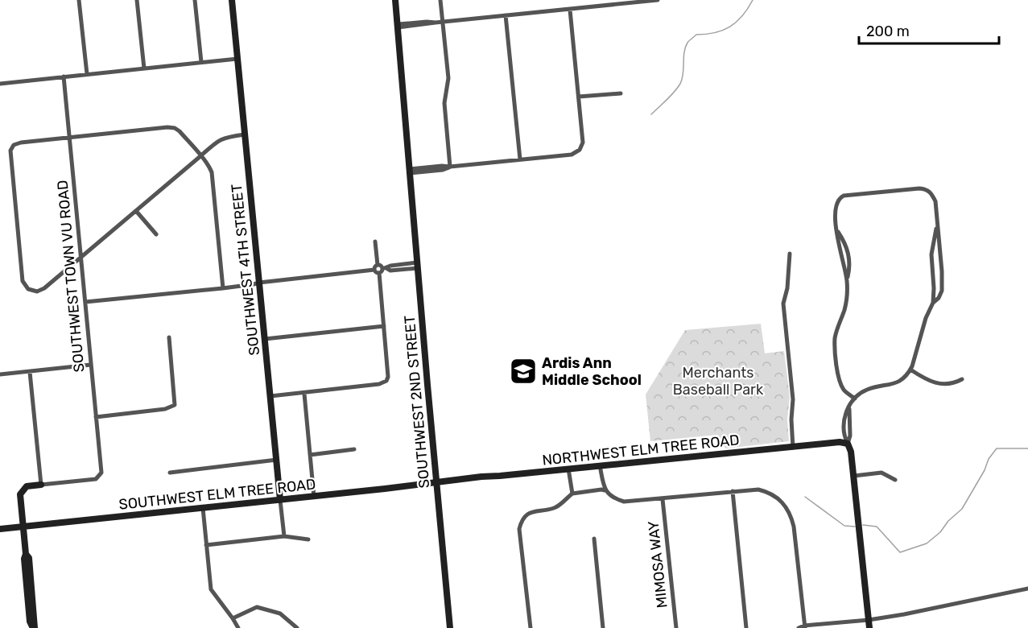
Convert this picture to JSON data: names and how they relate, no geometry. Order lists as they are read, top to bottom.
{
  "streets": {
    "street": [
      "SOUTHWEST 4TH STREET",
      "SOUTHWEST TOWN VU ROAD",
      "SOUTHWEST 2ND STREET",
      "NORTHWEST ELM TREE ROAD",
      "SOUTHWEST ELM TREE ROAD",
      "MIMOSA WAY"
    ]
  },
  "crossings": [
    ["SOUTHWEST 4TH STREET", "SOUTHWEST ELM TREE ROAD"],
    ["SOUTHWEST 2ND STREET", "NORTHWEST ELM TREE ROAD"],
    ["SOUTHWEST 2ND STREET", "SOUTHWEST ELM TREE ROAD"],
    ["NORTHWEST ELM TREE ROAD", "SOUTHWEST ELM TREE ROAD"]
  ],
  "parks": ["Merchants Baseball Park"],
  "places": {
    "school or university": ["Ardis Ann Middle School"]
  },
  "scale_bar": "200 m"
}
